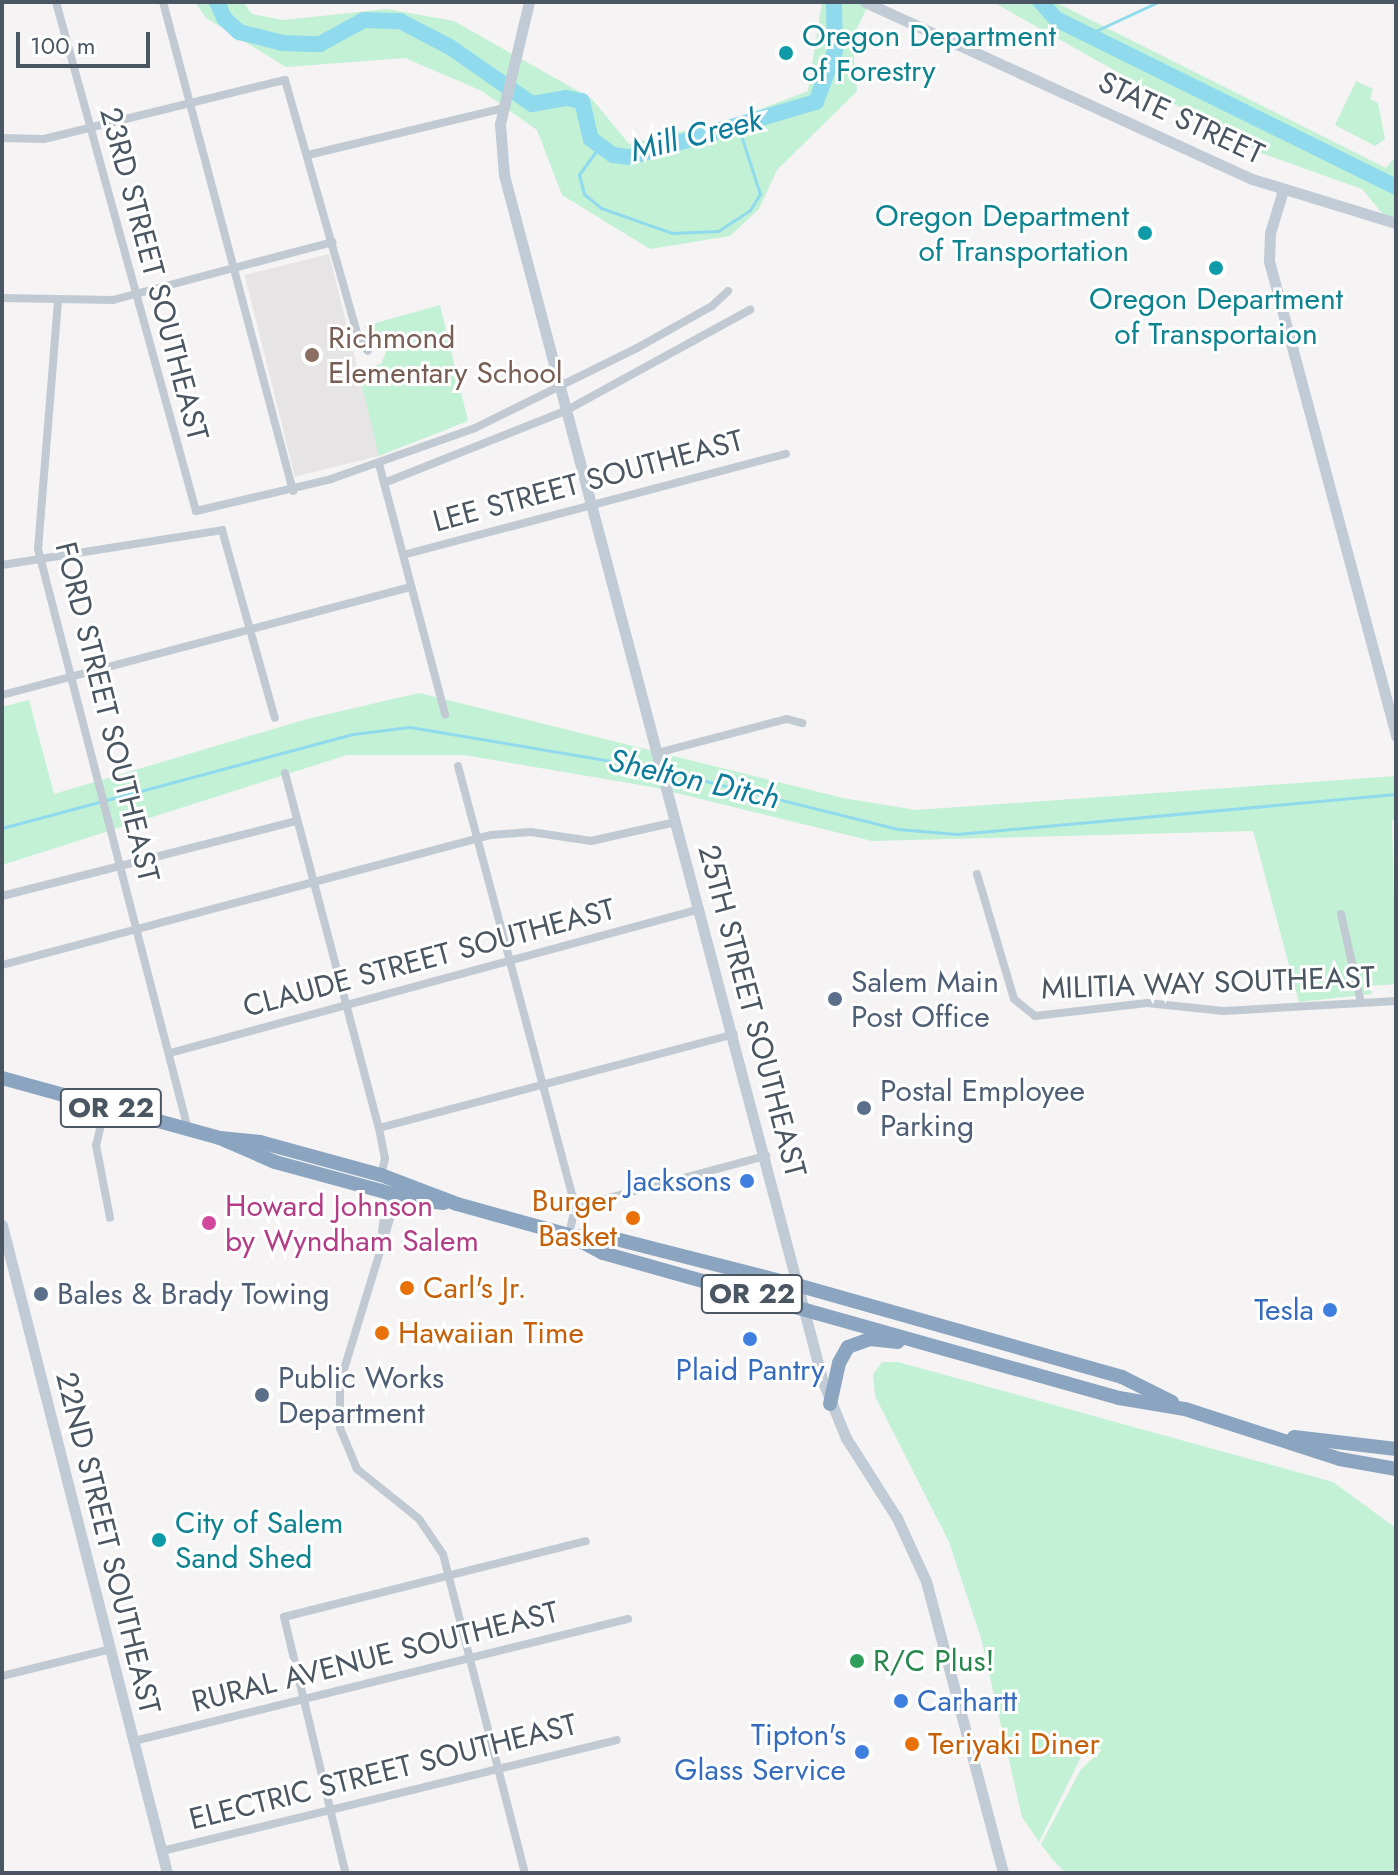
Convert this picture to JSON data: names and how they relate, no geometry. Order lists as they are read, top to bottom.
{
  "streets": {
    "highway": ["OR 22"],
    "street": [
      "STATE STREET",
      "23RD STREET SOUTHEAST",
      "LEE STREET SOUTHEAST",
      "FORD STREET SOUTHEAST",
      "CLAUDE STREET SOUTHEAST",
      "MILITIA WAY SOUTHEAST",
      "25TH STREET SOUTHEAST",
      "22ND STREET SOUTHEAST",
      "RURAL AVENUE SOUTHEAST",
      "ELECTRIC STREET SOUTHEAST"
    ]
  },
  "crossings": [
    ["LEE STREET SOUTHEAST", "25TH STREET SOUTHEAST"],
    ["FORD STREET SOUTHEAST", "CLAUDE STREET SOUTHEAST"],
    ["FORD STREET SOUTHEAST", "OR 22"],
    ["CLAUDE STREET SOUTHEAST", "25TH STREET SOUTHEAST"],
    ["25TH STREET SOUTHEAST", "OR 22"],
    ["22ND STREET SOUTHEAST", "RURAL AVENUE SOUTHEAST"],
    ["22ND STREET SOUTHEAST", "ELECTRIC STREET SOUTHEAST"]
  ],
  "water": ["Mill Creek", "Shelton Ditch"],
  "places": [
    "Oregon Department of Forestry",
    "Oregon Department of Transportation",
    "Oregon Department of Transportaion",
    "Richmond Elementary School",
    "Salem Main Post Office",
    "Postal Employee Parking",
    "Jacksons",
    "Burger Basket",
    "Howard Johnson by Wyndham Salem",
    "Carl's Jr.",
    "Bales & Brady Towing",
    "Tesla",
    "Hawaiian Time",
    "Plaid Pantry",
    "Public Works Department",
    "City of Salem Sand Shed",
    "R/C Plus!",
    "Carhartt",
    "Teriyaki Diner",
    "Tipton's Glass Service"
  ],
  "scale_bar": "100 m"
}
